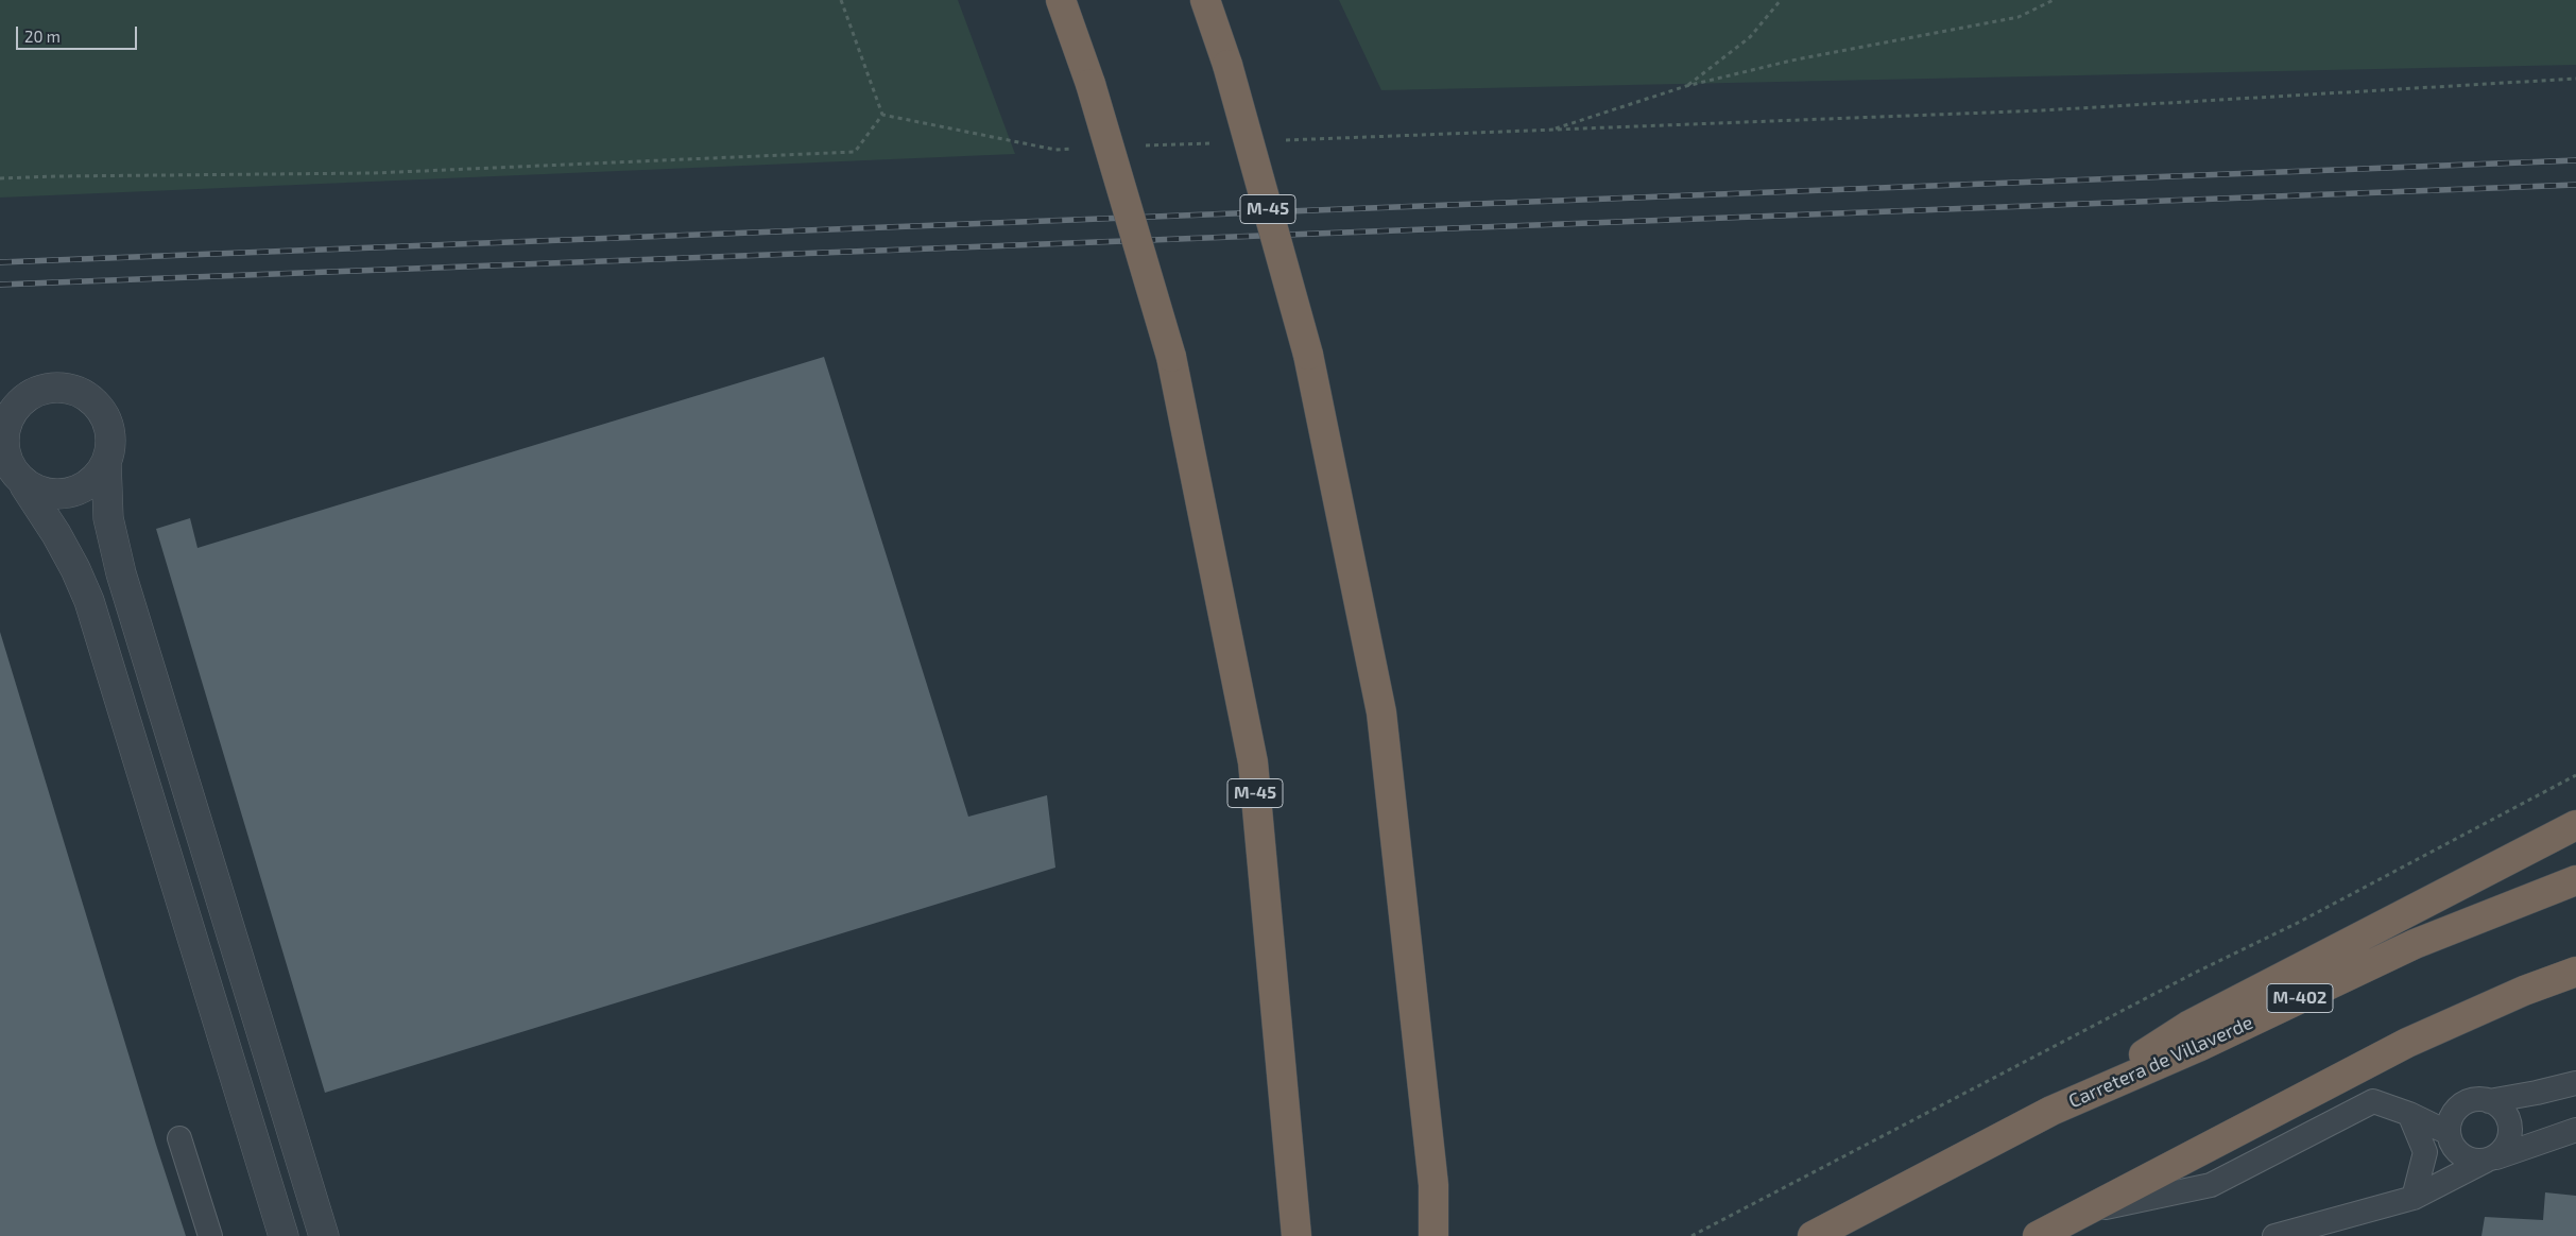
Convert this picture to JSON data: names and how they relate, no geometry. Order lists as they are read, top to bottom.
{
  "streets": {
    "highway": ["M-45", "M-402", "Carretera de Villaverde"]
  },
  "scale_bar": "20 m"
}
